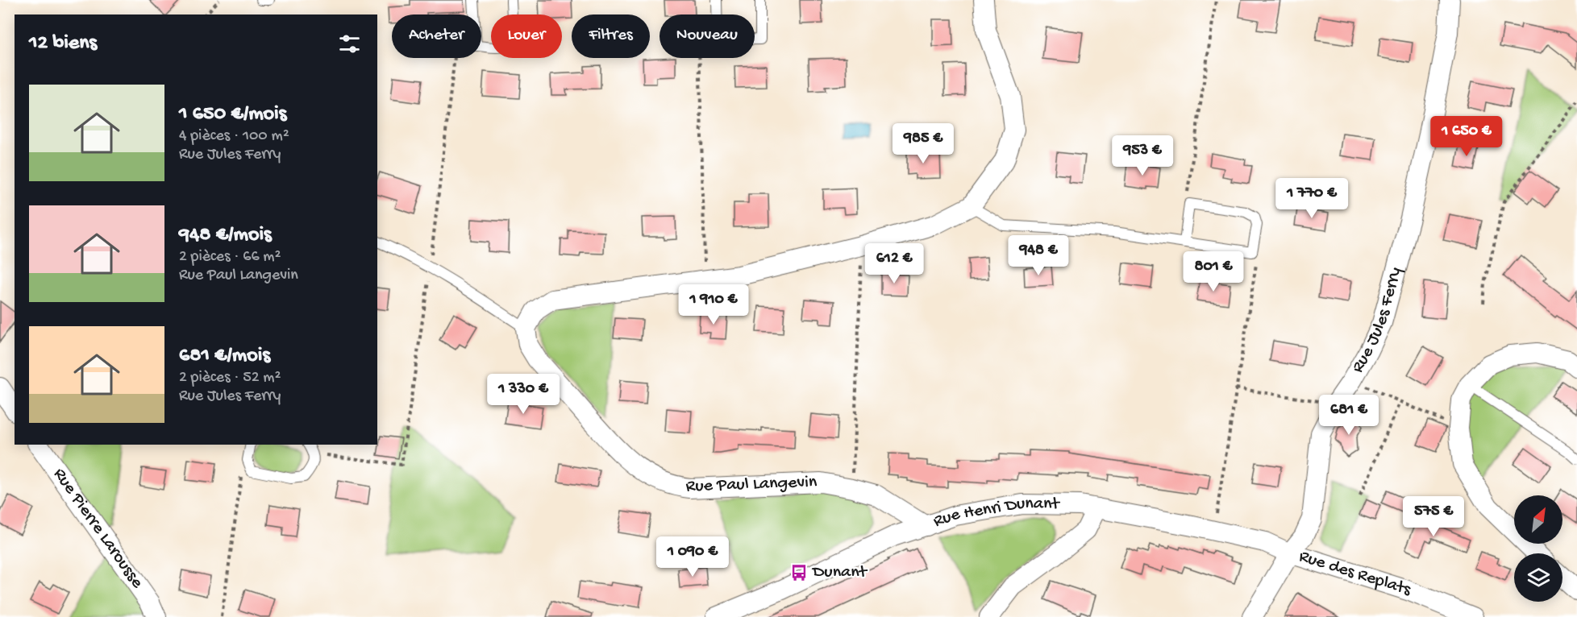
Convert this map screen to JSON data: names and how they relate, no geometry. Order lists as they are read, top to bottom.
{
  "streets": {
    "street": [
      "Rue Jules Ferry",
      "Rue Paul Langevin",
      "Rue Henri Dunant",
      "Rue Pierre Larousse",
      "Rue des Replats"
    ]
  },
  "crossings": [
    ["Rue Jules Ferry", "Rue Henri Dunant"],
    ["Rue Jules Ferry", "Rue des Replats"],
    ["Rue Paul Langevin", "Rue Henri Dunant"],
    ["Rue Henri Dunant", "Rue des Replats"]
  ],
  "places": {
    "bus stop": ["Dunant"]
  },
  "north": "top right",
  "page": {
    "chip": [
      "Acheter",
      "Louer",
      "Filtres",
      "Nouveau"
    ],
    "heading": "12 biens",
    "list": [
      {
        "name": "1 650 €/mois",
        "note": "4 pièces · 100 m² · Rue Jules Ferry"
      },
      {
        "name": "948 €/mois",
        "note": "2 pièces · 66 m² · Rue Paul Langevin"
      },
      {
        "name": "681 €/mois",
        "note": "2 pièces · 52 m² · Rue Jules Ferry"
      }
    ],
    "price": [
      "1 650 €",
      "985 €",
      "953 €",
      "1 770 €",
      "948 €",
      "612 €",
      "801 €",
      "1 910 €",
      "1 330 €",
      "681 €",
      "575 €",
      "1 090 €"
    ]
  }
}
